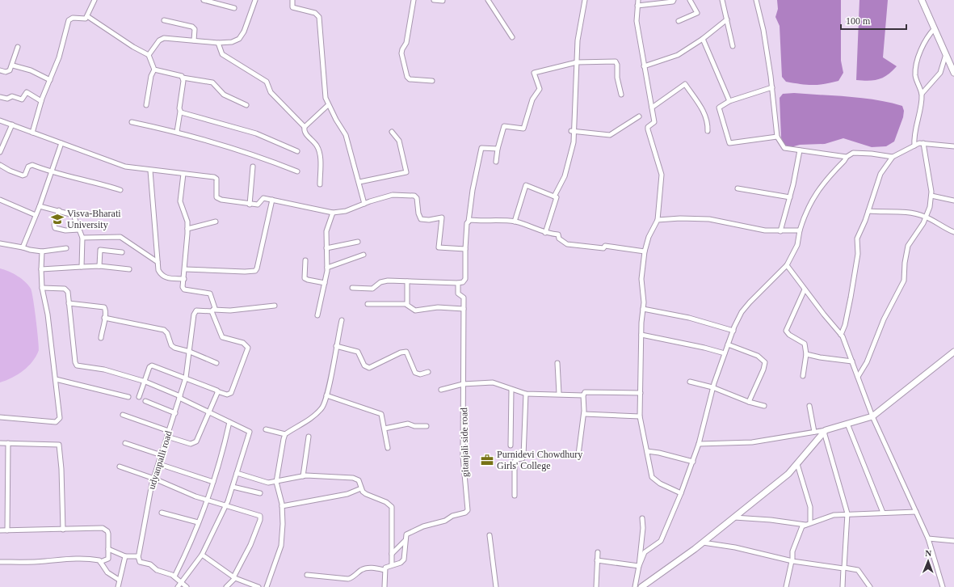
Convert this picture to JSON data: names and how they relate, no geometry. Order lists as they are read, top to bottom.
{
  "streets": {
    "street": ["gitanjali side road", "udyanpalli road"]
  },
  "places": {
    "school or university": ["Visva-Bharati University"],
    "office": ["Purnidevi Chowdhury Girls' College"]
  },
  "scale_bar": "100 m",
  "north": "top"
}
